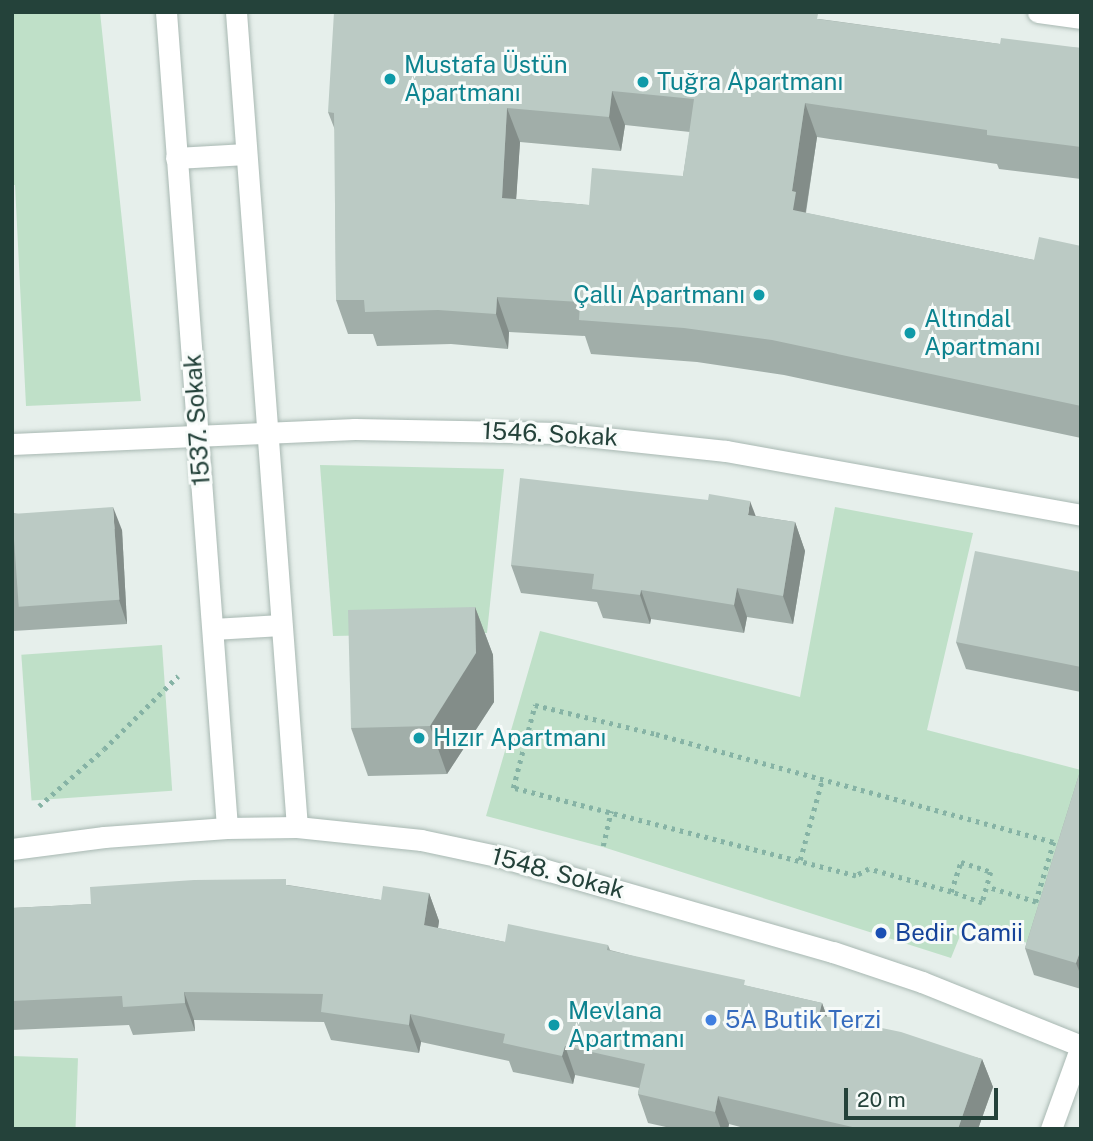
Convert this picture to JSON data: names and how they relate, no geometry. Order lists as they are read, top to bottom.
{
  "streets": {
    "street": ["1537. Sokak", "1546. Sokak", "1548. Sokak"]
  },
  "crossings": [
    ["1537. Sokak", "1546. Sokak"],
    ["1537. Sokak", "1548. Sokak"]
  ],
  "places": [
    "Mustafa Üstün Apartmanı",
    "Tuğra Apartmanı",
    "Çallı Apartmanı",
    "Altındal Apartmanı",
    "Hızır Apartmanı",
    "Bedir Camii",
    "5A Butik Terzi",
    "Mevlana Apartmanı"
  ],
  "scale_bar": "20 m"
}
